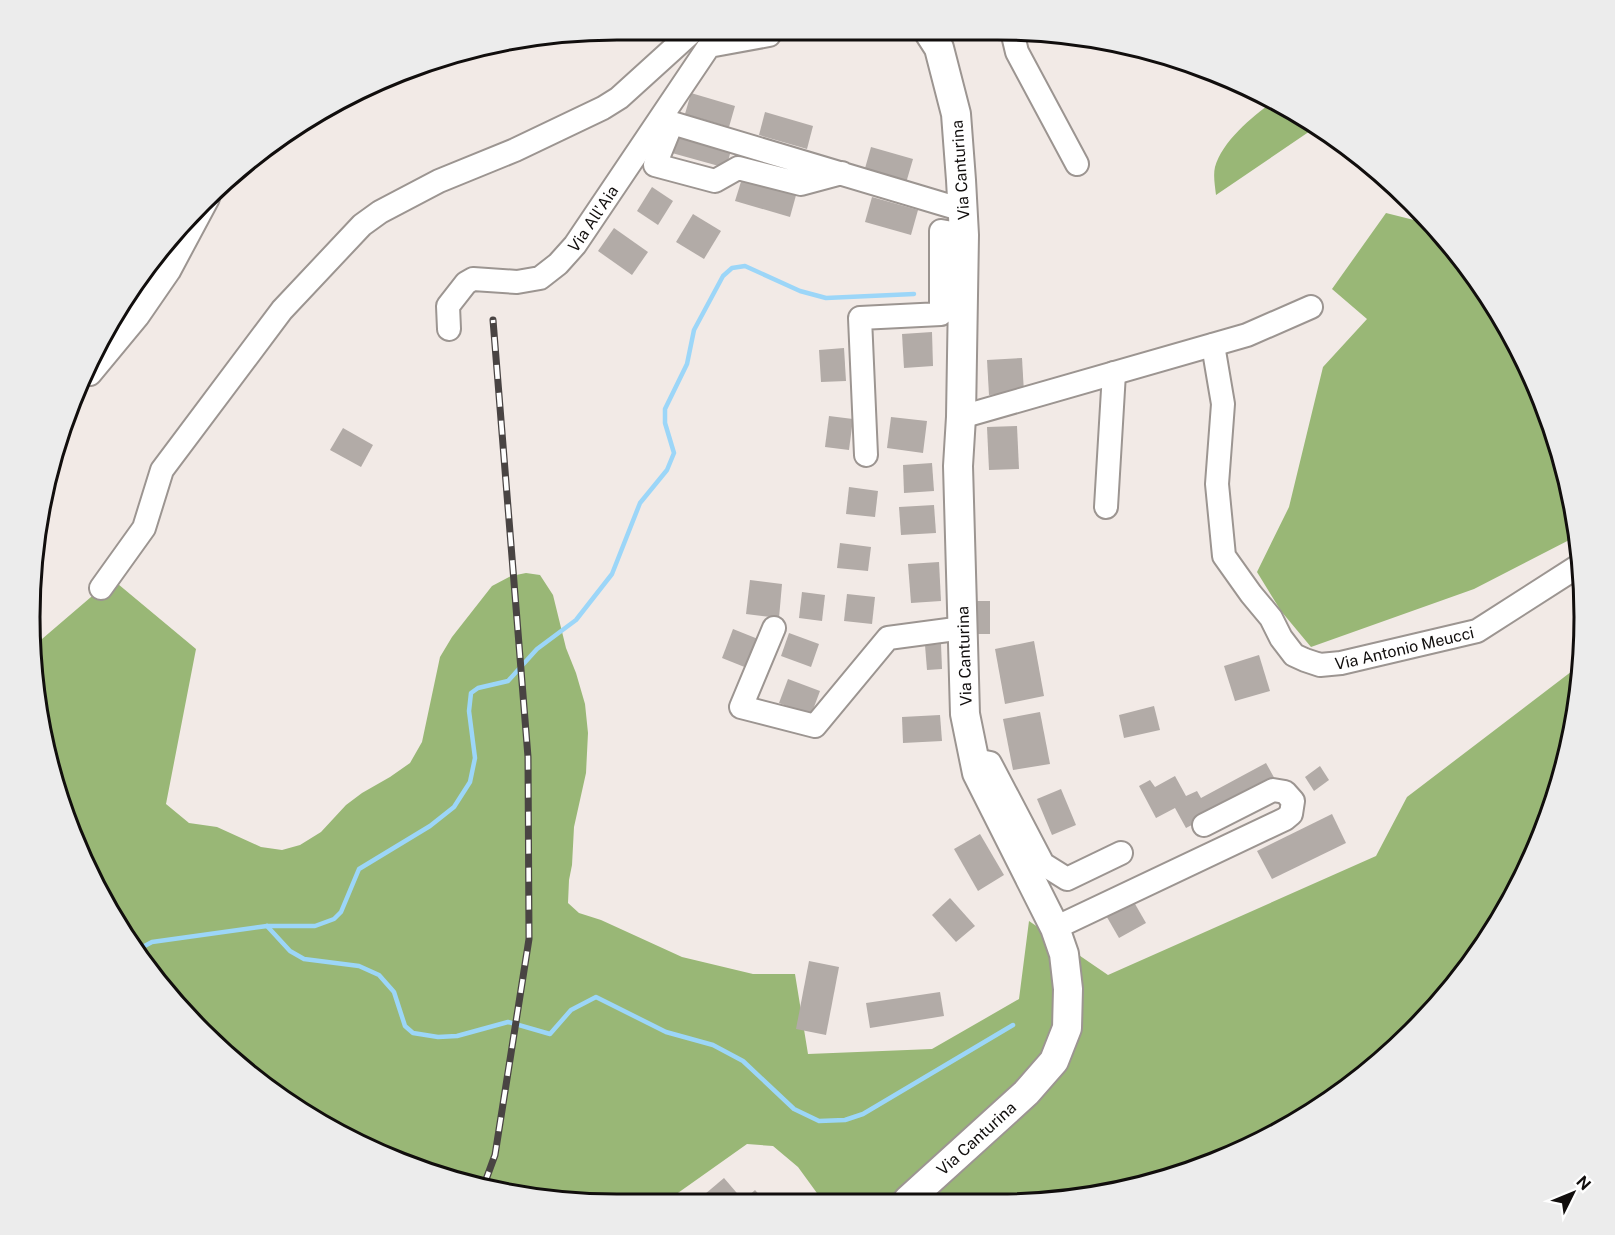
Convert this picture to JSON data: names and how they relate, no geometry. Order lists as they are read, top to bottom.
{
  "streets": {
    "main road": ["Via Canturina"],
    "street": ["Via All'Aia", "Via Antonio Meucci"]
  },
  "north": "top right"
}
